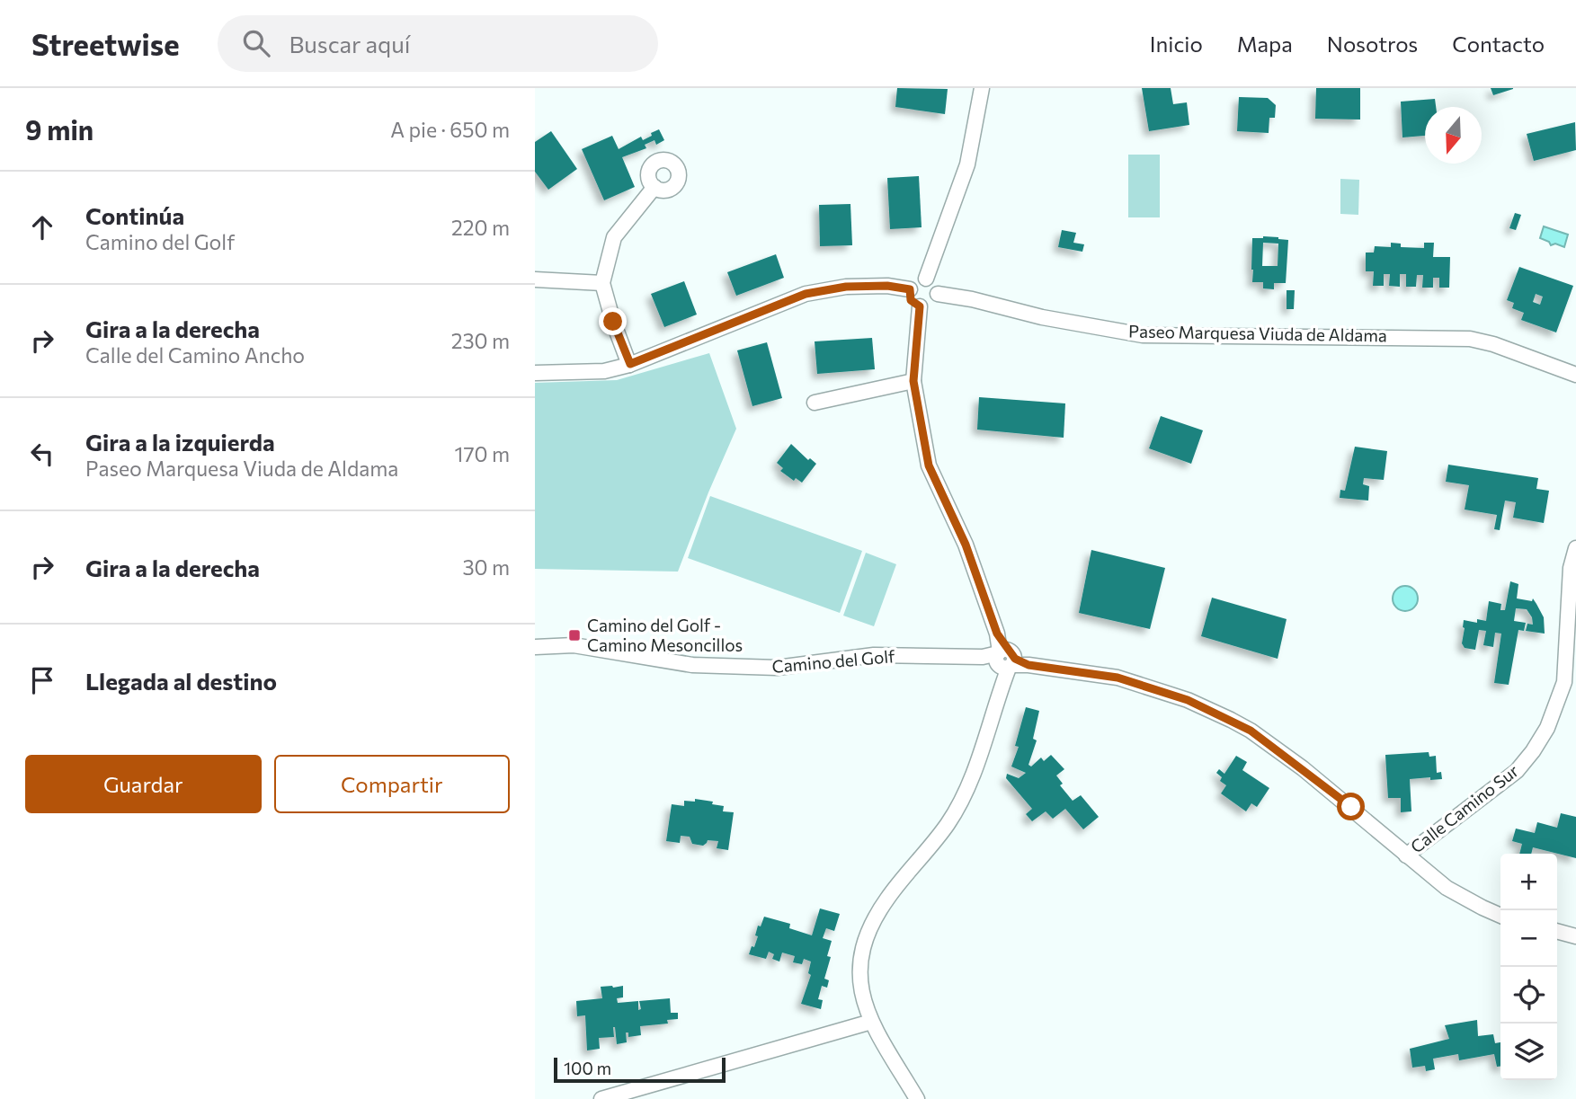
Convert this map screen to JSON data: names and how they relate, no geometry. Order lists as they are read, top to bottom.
{
  "streets": {
    "street": ["Paseo Marquesa Viuda de Aldama", "Camino del Golf", "Calle Camino Sur"]
  },
  "crossings": [
    ["Camino del Golf", "Calle Camino Sur"]
  ],
  "places": {
    "transit": ["Camino del Golf - Camino Mesoncillos"]
  },
  "scale_bar": "100 m",
  "north": "bottom",
  "page": {
    "header": "Streetwise",
    "search": "Buscar aquí",
    "nav": [
      "Inicio",
      "Mapa",
      "Nosotros",
      "Contacto"
    ],
    "heading": ["9 min", "A pie · 650 m"],
    "list": [
      ["Continúa", "Camino del Golf", "220 m"],
      ["Gira a la derecha", "Calle del Camino Ancho", "230 m"],
      ["Gira a la izquierda", "Paseo Marquesa Viuda de Aldama", "170 m"],
      ["Gira a la derecha", "30 m"],
      "Llegada al destino"
    ],
    "buttons": ["Guardar", "Compartir"],
    "map_buttons": ["+", "−"],
    "scale": "100 m"
  }
}
